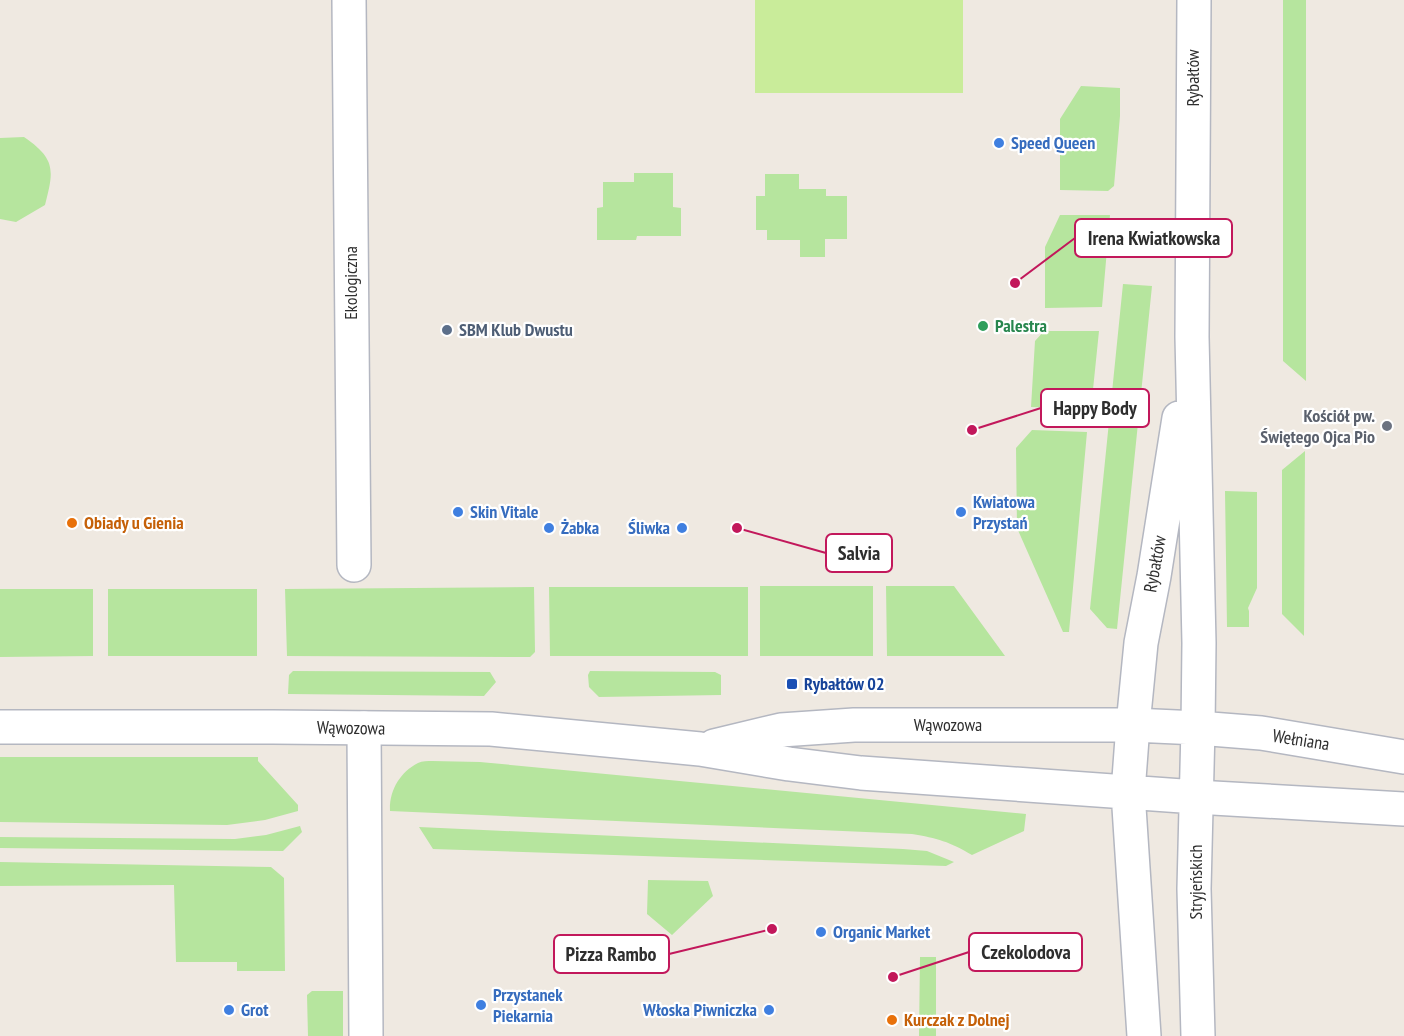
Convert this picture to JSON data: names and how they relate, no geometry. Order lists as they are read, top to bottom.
{
  "streets": {
    "street": [
      "Rybałtów",
      "Ekologiczna",
      "Wąwozowa",
      "Wełniana",
      "Stryjeńskich"
    ]
  },
  "crossings": [
    ["Rybałtów", "Wąwozowa"],
    ["Rybałtów", "Wełniana"],
    ["Rybałtów", "Stryjeńskich"],
    ["Wąwozowa", "Wełniana"],
    ["Wąwozowa", "Stryjeńskich"],
    ["Wełniana", "Stryjeńskich"]
  ],
  "places": {
    "other": [
      "Speed Queen",
      "Irena Kwiatkowska",
      "Palestra",
      "SBM Klub Dwustu",
      "Kościół pw. Świętego Ojca Pio",
      "Happy Body",
      "Skin Vitale",
      "Kwiatowa Przystań",
      "Obiady u Gienia",
      "Żabka",
      "Śliwka",
      "Salvia",
      "Pizza Rambo",
      "Organic Market",
      "Czekolodova",
      "Przystanek Piekarnia",
      "Grot",
      "Włoska Piwniczka",
      "Kurczak z Dolnej"
    ],
    "transit": ["Rybałtów 02"]
  }
}
